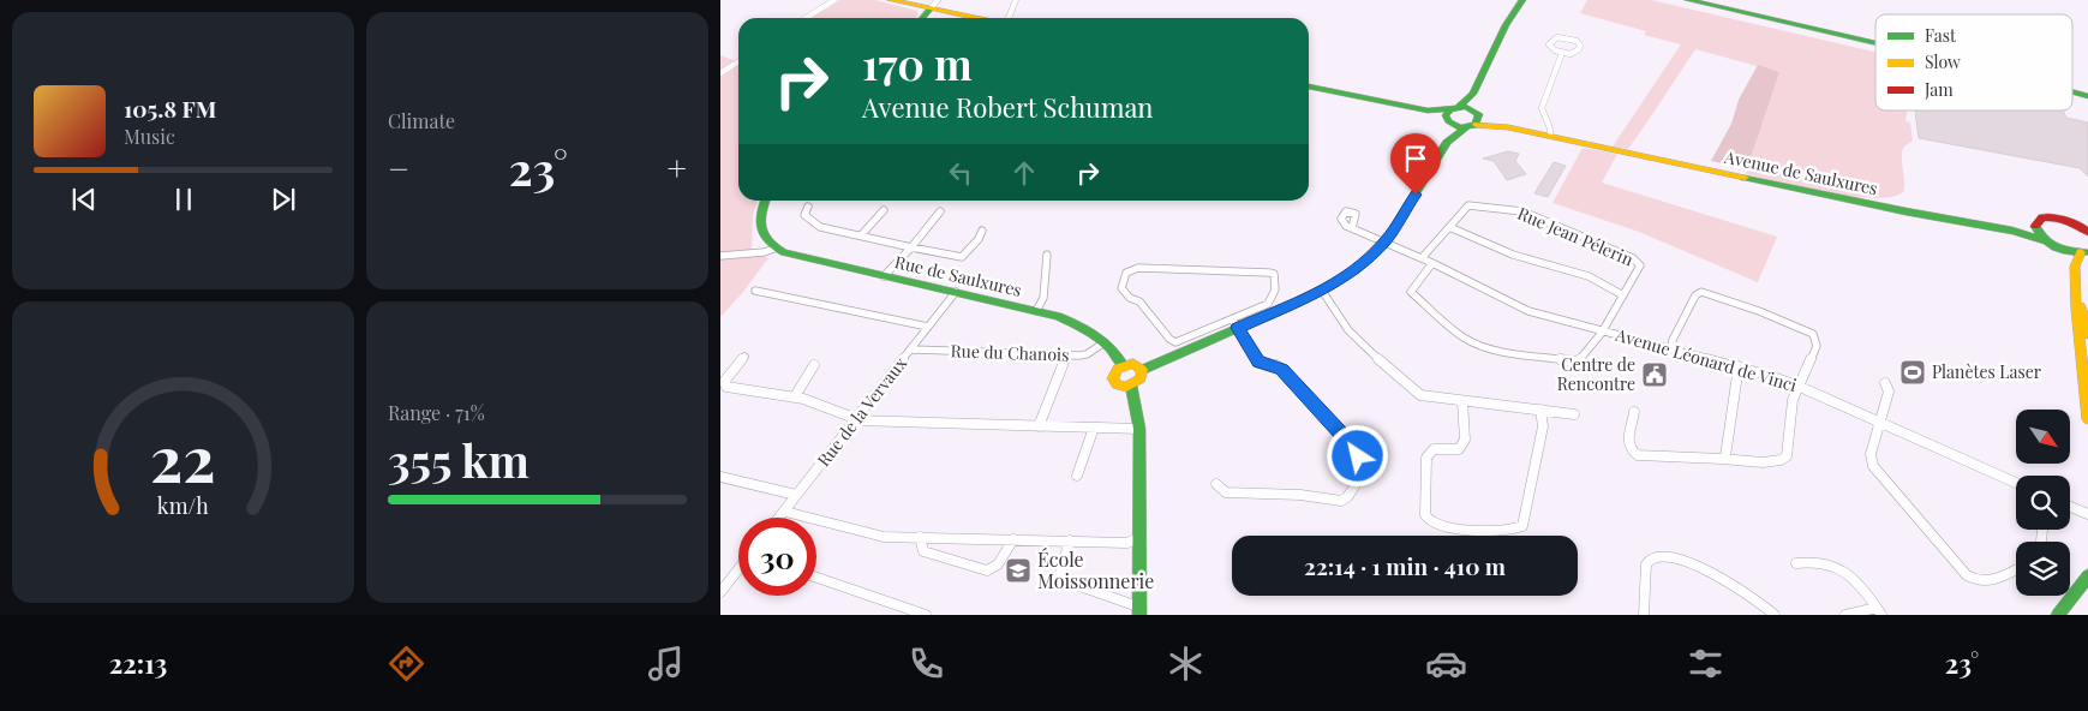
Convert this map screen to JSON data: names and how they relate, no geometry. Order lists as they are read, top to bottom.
{
  "streets": {
    "main road": ["Avenue de Saulxures", "Rue de Saulxures"],
    "street": [
      "Rue Jean Pélerin",
      "Rue du Chanois",
      "Avenue Léonard de Vinci",
      "Rue de la Vervaux"
    ]
  },
  "crossings": [
    ["Rue Jean Pélerin", "Avenue Léonard de Vinci"],
    ["Rue de Saulxures", "Rue du Chanois"],
    ["Rue de Saulxures", "Rue de la Vervaux"],
    ["Rue du Chanois", "Rue de la Vervaux"]
  ],
  "places": {
    "sports": ["Planètes Laser"],
    "public building": ["Centre de Rencontre"],
    "school or university": ["École Moissonnerie"]
  },
  "legend": ["Fast", "Slow", "Jam"],
  "north": "bottom right",
  "page": {
    "tile": [
      "Climate",
      ["Range · 71%", "355 km"]
    ],
    "turn": ["170 m", "Avenue Robert Schuman"],
    "song": ["105.8 FM", "Music"],
    "heat": ["−", "23°", "+"],
    "limit": "30",
    "trip": "22:14 · 1 min · 410 m",
    "tabs": ["22:13", "23°"],
    "gauge": ["22", "km/h"]
  }
}
